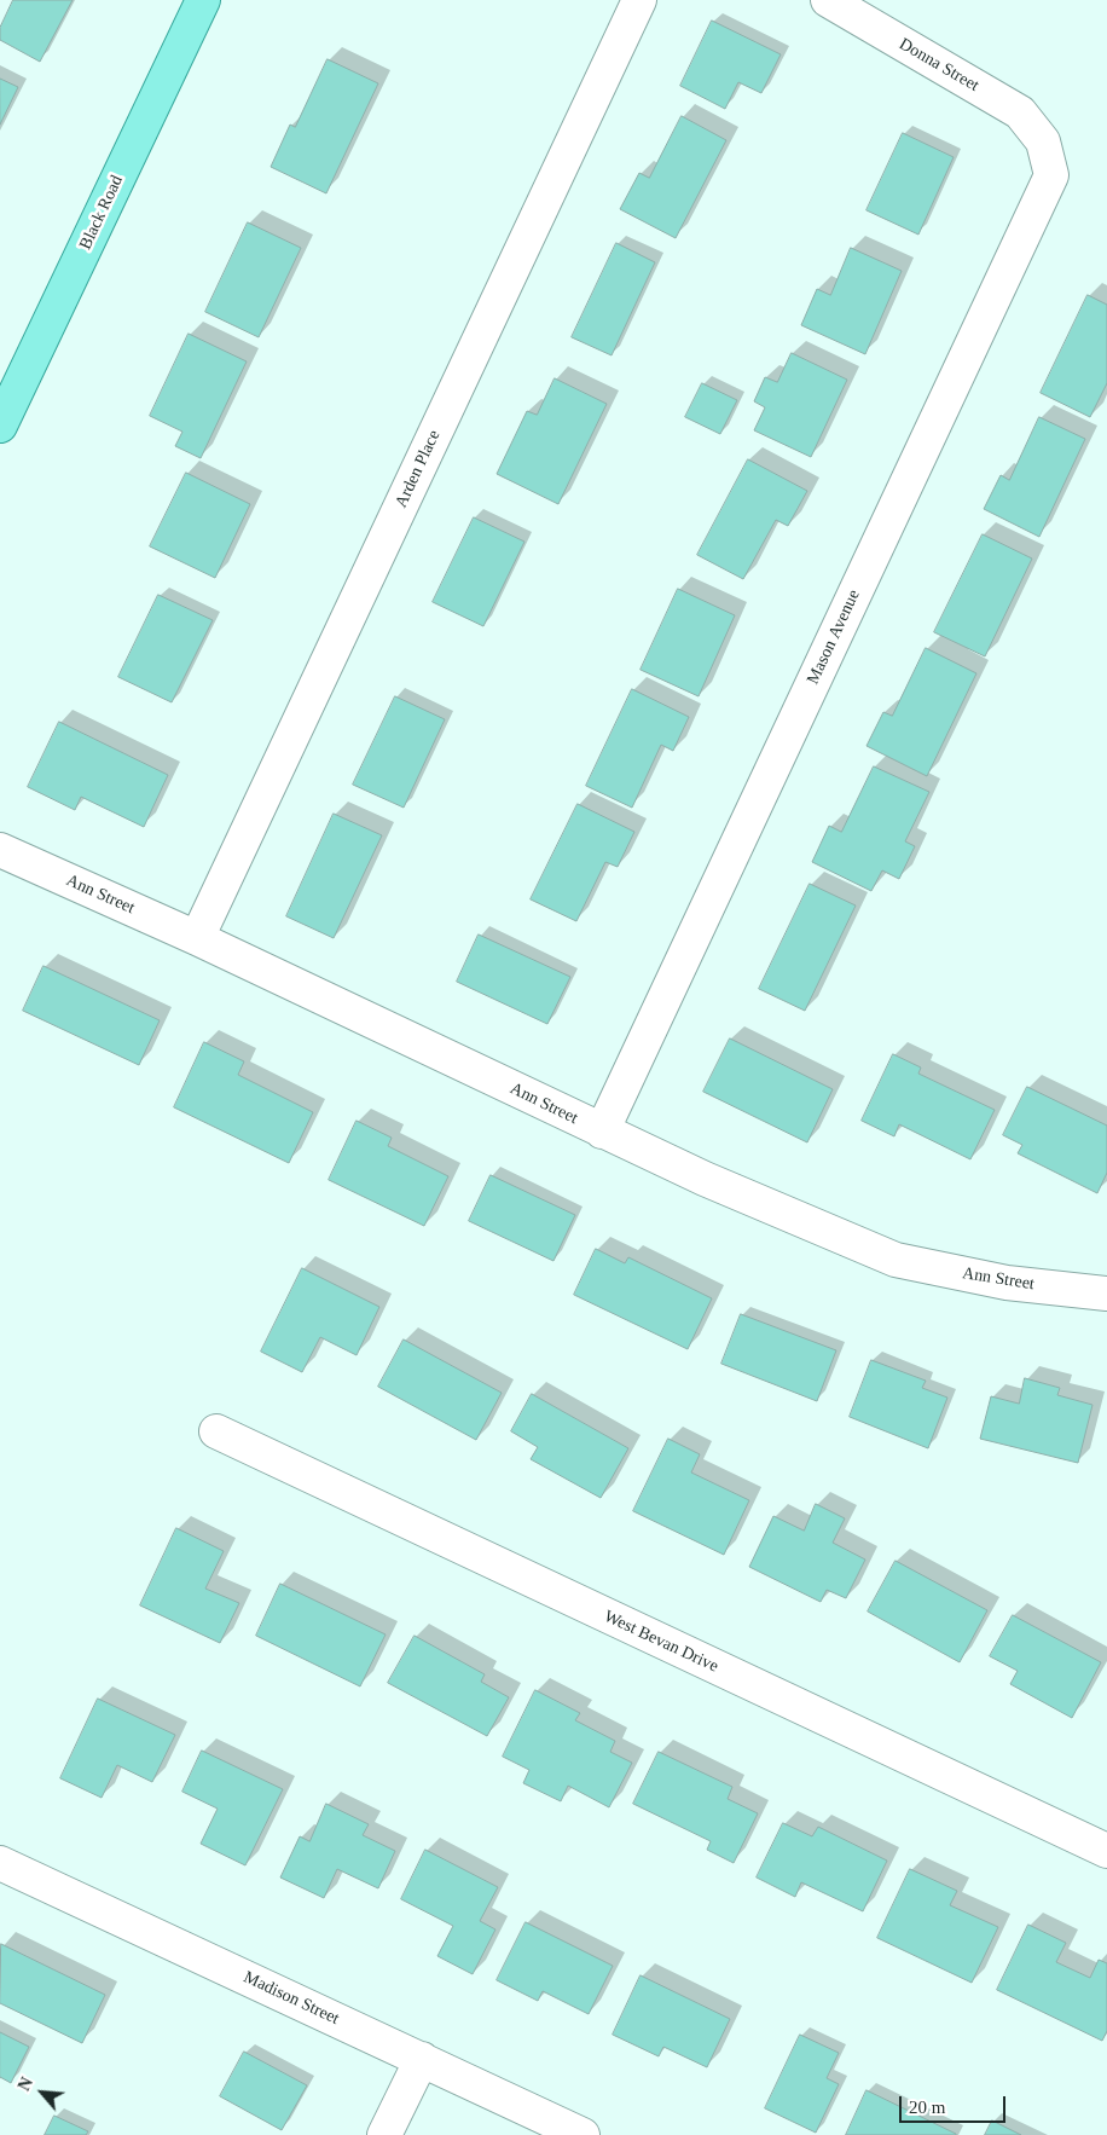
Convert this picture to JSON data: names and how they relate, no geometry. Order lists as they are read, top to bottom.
{
  "streets": {
    "main road": ["Black Road"],
    "street": [
      "Donna Street",
      "Arden Place",
      "Mason Avenue",
      "Ann Street",
      "West Bevan Drive",
      "Madison Street"
    ]
  },
  "crossings": [
    ["Donna Street", "Mason Avenue"],
    ["Arden Place", "Ann Street"],
    ["Mason Avenue", "Ann Street"]
  ],
  "scale_bar": "20 m",
  "north": "top left"
}
